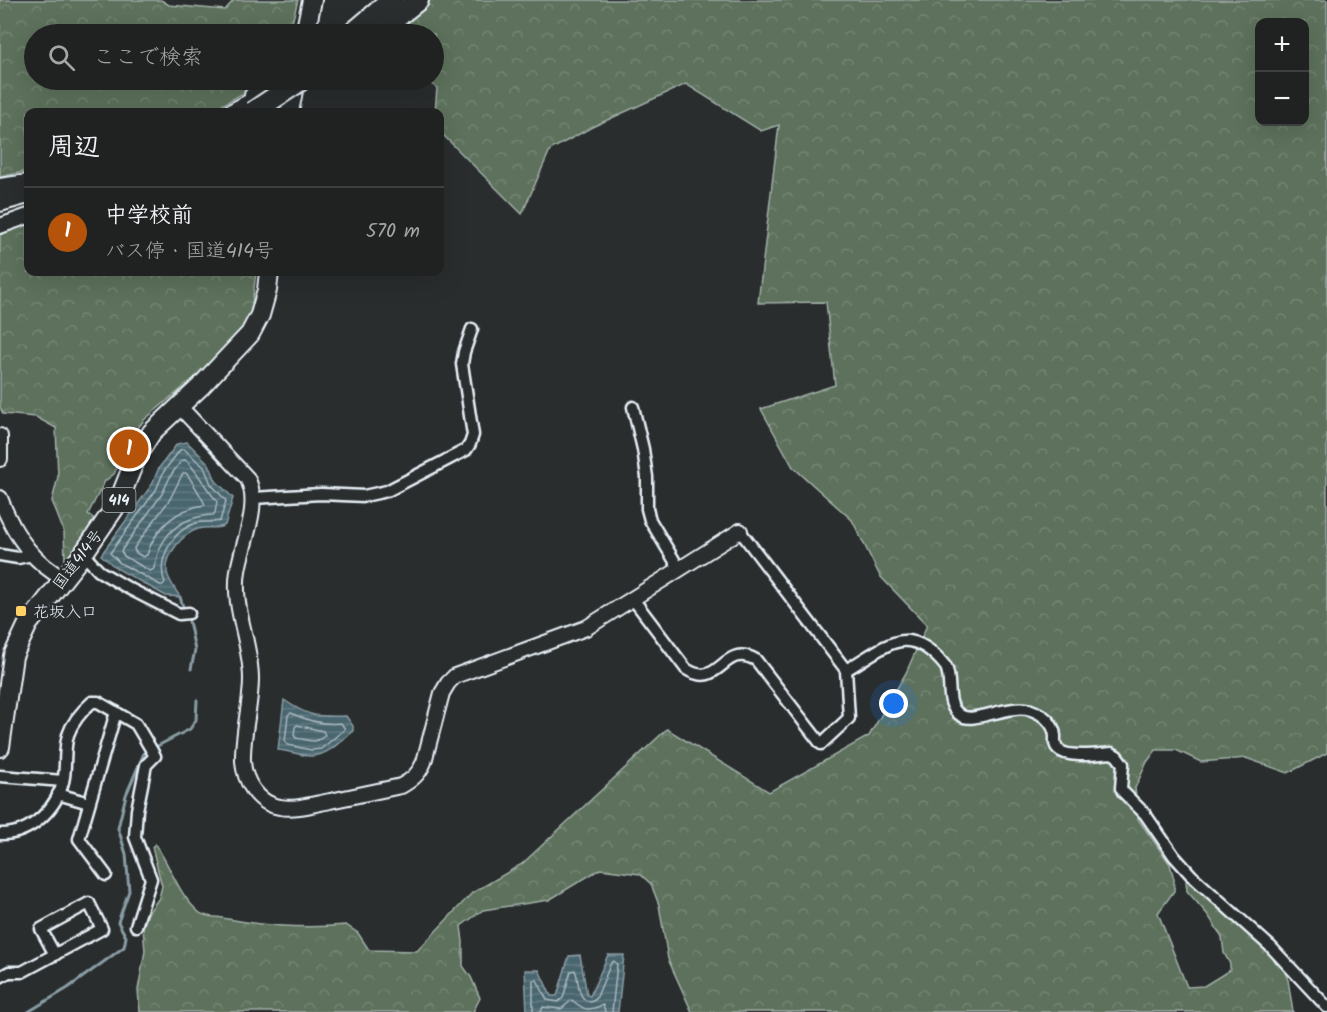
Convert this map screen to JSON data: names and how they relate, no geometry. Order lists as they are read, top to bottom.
{
  "streets": {
    "highway": ["414", "国道414号"]
  },
  "places": {
    "transit": ["花坂入口"]
  },
  "page": {
    "map_buttons": ["+", "−"],
    "search": "ここで検索",
    "heading": "周辺",
    "list": [
      {
        "mark": "1",
        "name": "中学校前",
        "note": "バス停 · 国道414号",
        "value": "570 m"
      }
    ],
    "pins": "1"
  }
}
